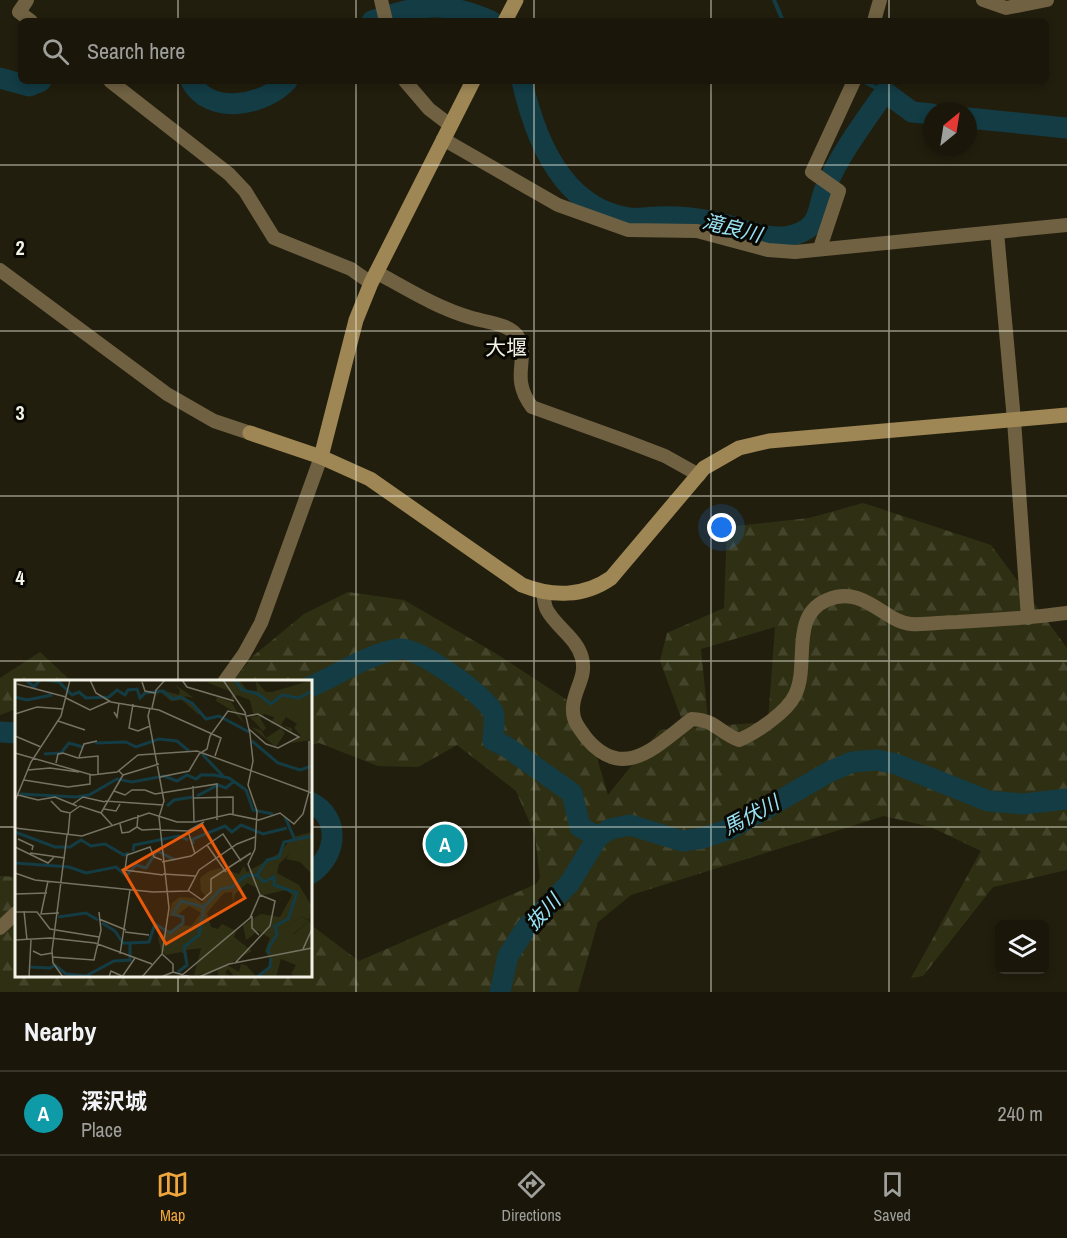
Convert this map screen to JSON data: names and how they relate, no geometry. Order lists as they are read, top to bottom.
{
  "districts": ["大堰"],
  "water": ["滝良川", "馬伏川", "抜川"],
  "north": "top right",
  "page": {
    "search": "Search here",
    "pins": "A",
    "heading": "Nearby",
    "list": [
      {
        "mark": "A",
        "name": "深沢城",
        "note": "Place",
        "value": "240 m"
      }
    ],
    "nav": ["Map", "Directions", "Saved"]
  },
  "grid": {
    "rows": ["2", "3", "4"]
  }
}
